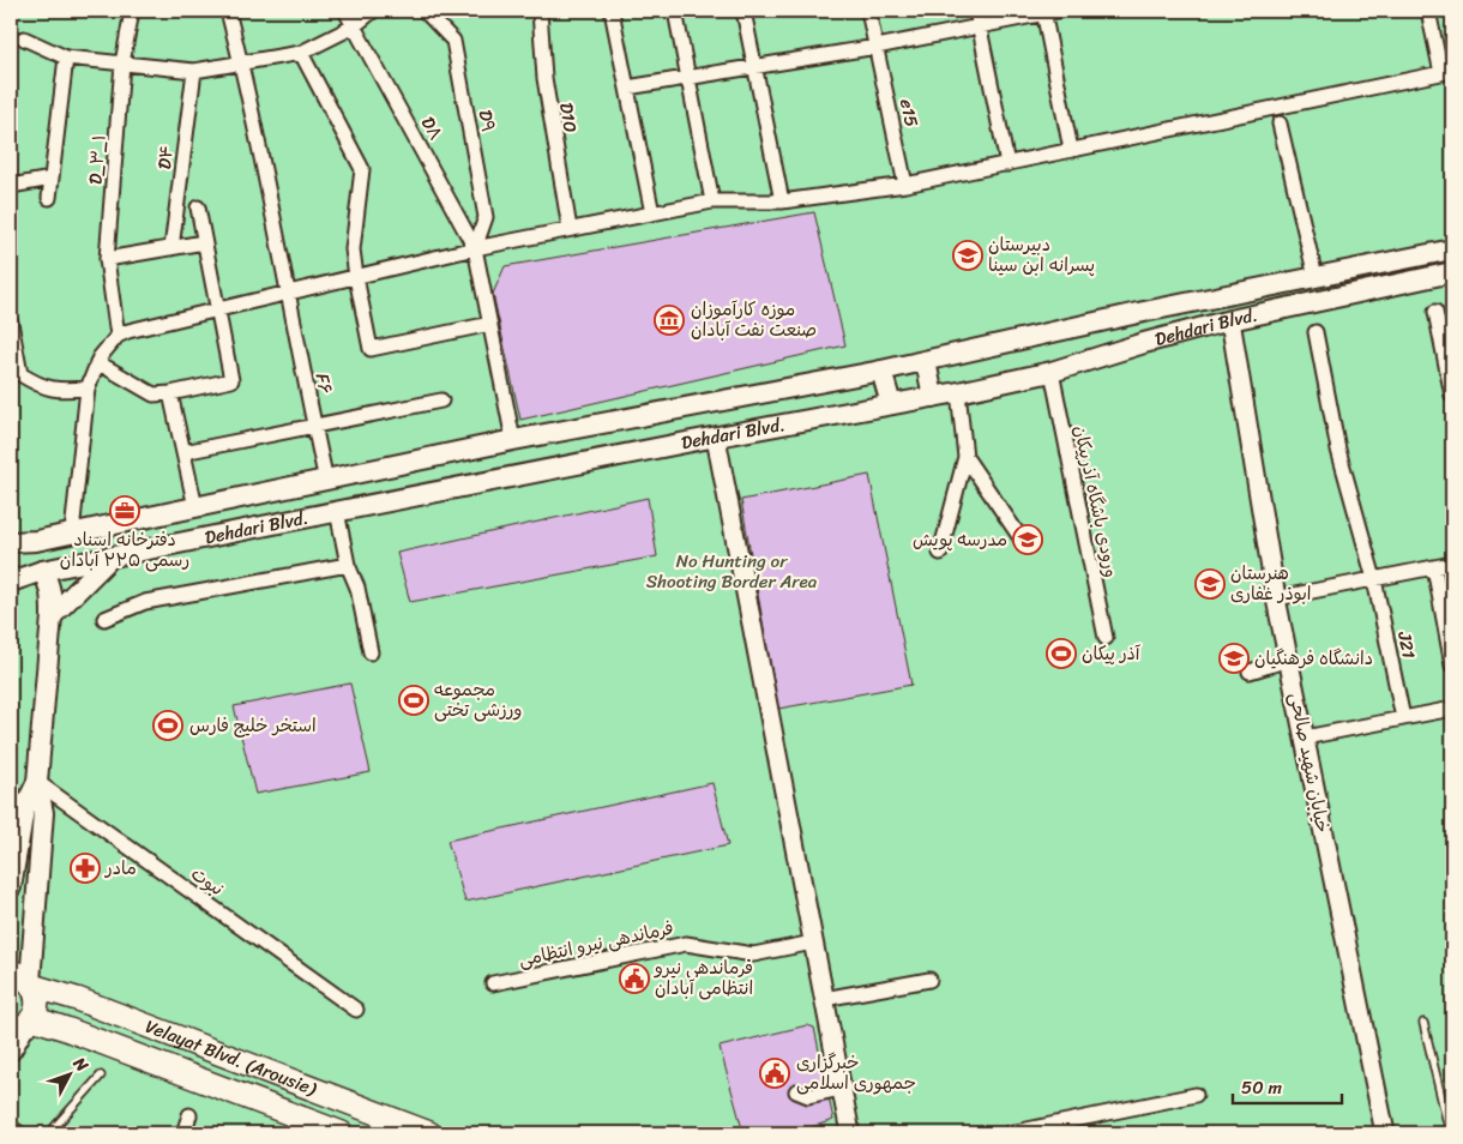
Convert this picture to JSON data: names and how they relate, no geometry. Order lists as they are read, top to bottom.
{
  "streets": {
    "main road": ["Dehdari Blvd.", "Velayat Blvd. (Arousie)"],
    "street": [
      "e15",
      "D10",
      "D۹",
      "D۸",
      "D۴",
      "D_۳_۱",
      "F۶",
      "ورودی باشگاه آذرپیکان",
      "J21",
      "خیابان شهید صالحی",
      "نبوت",
      "فرماندهی نیرو انتظامی"
    ]
  },
  "crossings": [
    ["D۹", "D۸"],
    ["Dehdari Blvd.", "F۶"],
    ["Dehdari Blvd.", "ورودی باشگاه آذرپیکان"],
    ["Dehdari Blvd.", "خیابان شهید صالحی"]
  ],
  "parks": ["No Hunting or Shooting Border Area"],
  "places": {
    "school or university": [
      "دبیرستان پسرانه ابن سینا",
      "مدرسه پویش",
      "هنرستان ابوذر غفاری",
      "دانشگاه فرهنگیان"
    ],
    "museum": ["موزه کارآموزان صنعت نفت آبادان"],
    "office": ["دفترخانه اسناد رسمی ۲۲۵ آبادان"],
    "sports": ["آذر پیکان", "مجموعه ورزشی تختی", "استخر خلیج فارس"],
    "pharmacy": ["مادر"],
    "public building": ["فرماندهی نیرو انتظامی آبادان", "خبرگزاری جمهوری اسلامی"]
  },
  "scale_bar": "50 m",
  "north": "top right"
}
